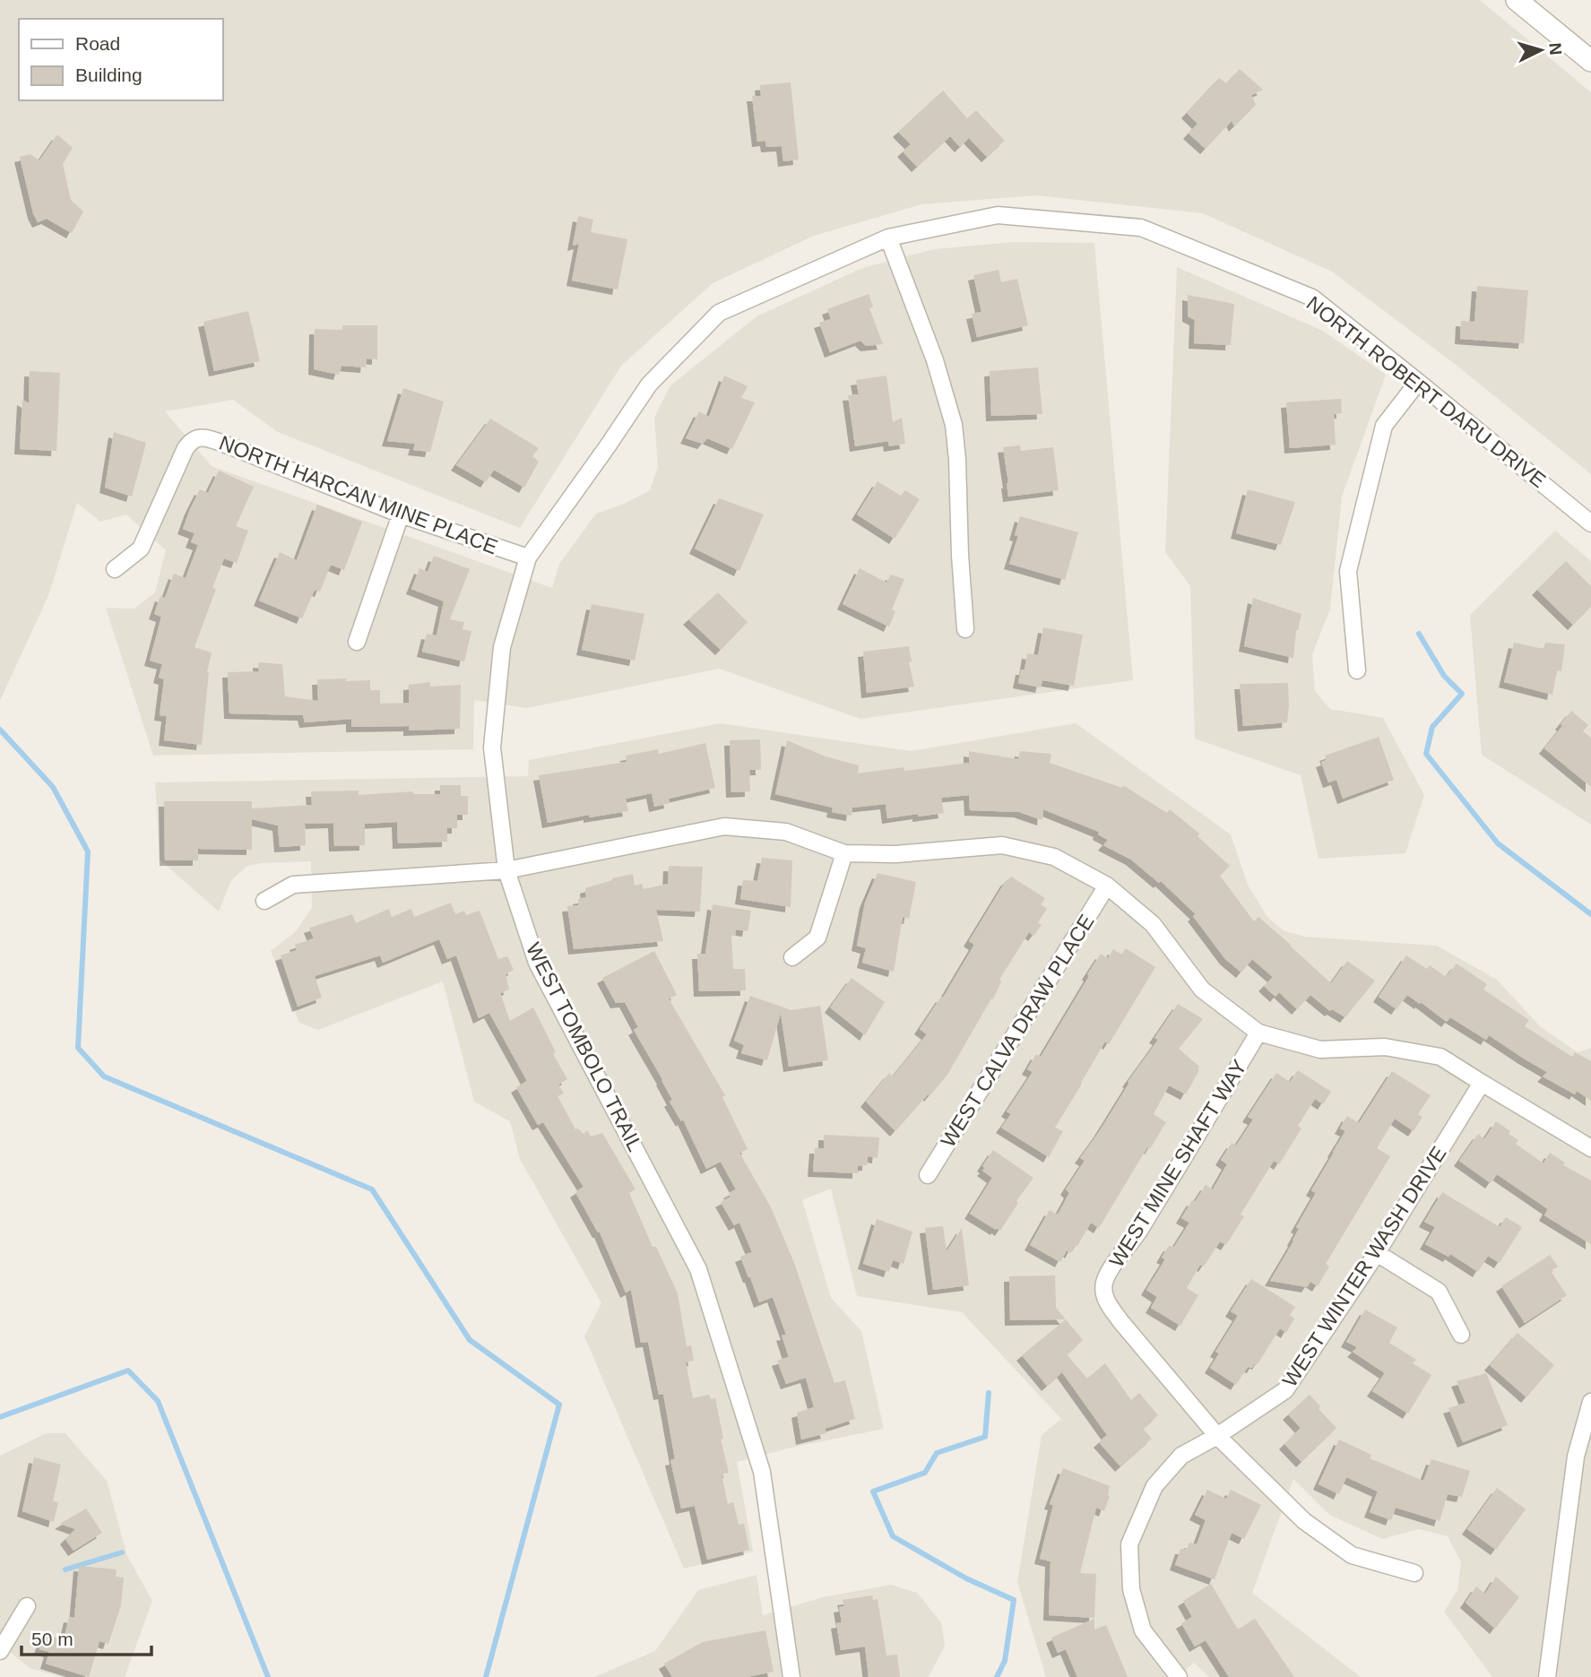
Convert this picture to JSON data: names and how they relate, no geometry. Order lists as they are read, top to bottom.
{
  "streets": {
    "street": [
      "NORTH ROBERT DARU DRIVE",
      "NORTH HARCAN MINE PLACE",
      "WEST CALVA DRAW PLACE",
      "WEST TOMBOLO TRAIL",
      "WEST MINE SHAFT WAY",
      "WEST WINTER WASH DRIVE"
    ]
  },
  "crossings": [
    ["NORTH ROBERT DARU DRIVE", "WEST TOMBOLO TRAIL"],
    ["NORTH HARCAN MINE PLACE", "WEST TOMBOLO TRAIL"],
    ["WEST MINE SHAFT WAY", "WEST WINTER WASH DRIVE"]
  ],
  "legend": ["Road", "Building"],
  "scale_bar": "50 m",
  "north": "right"
}
